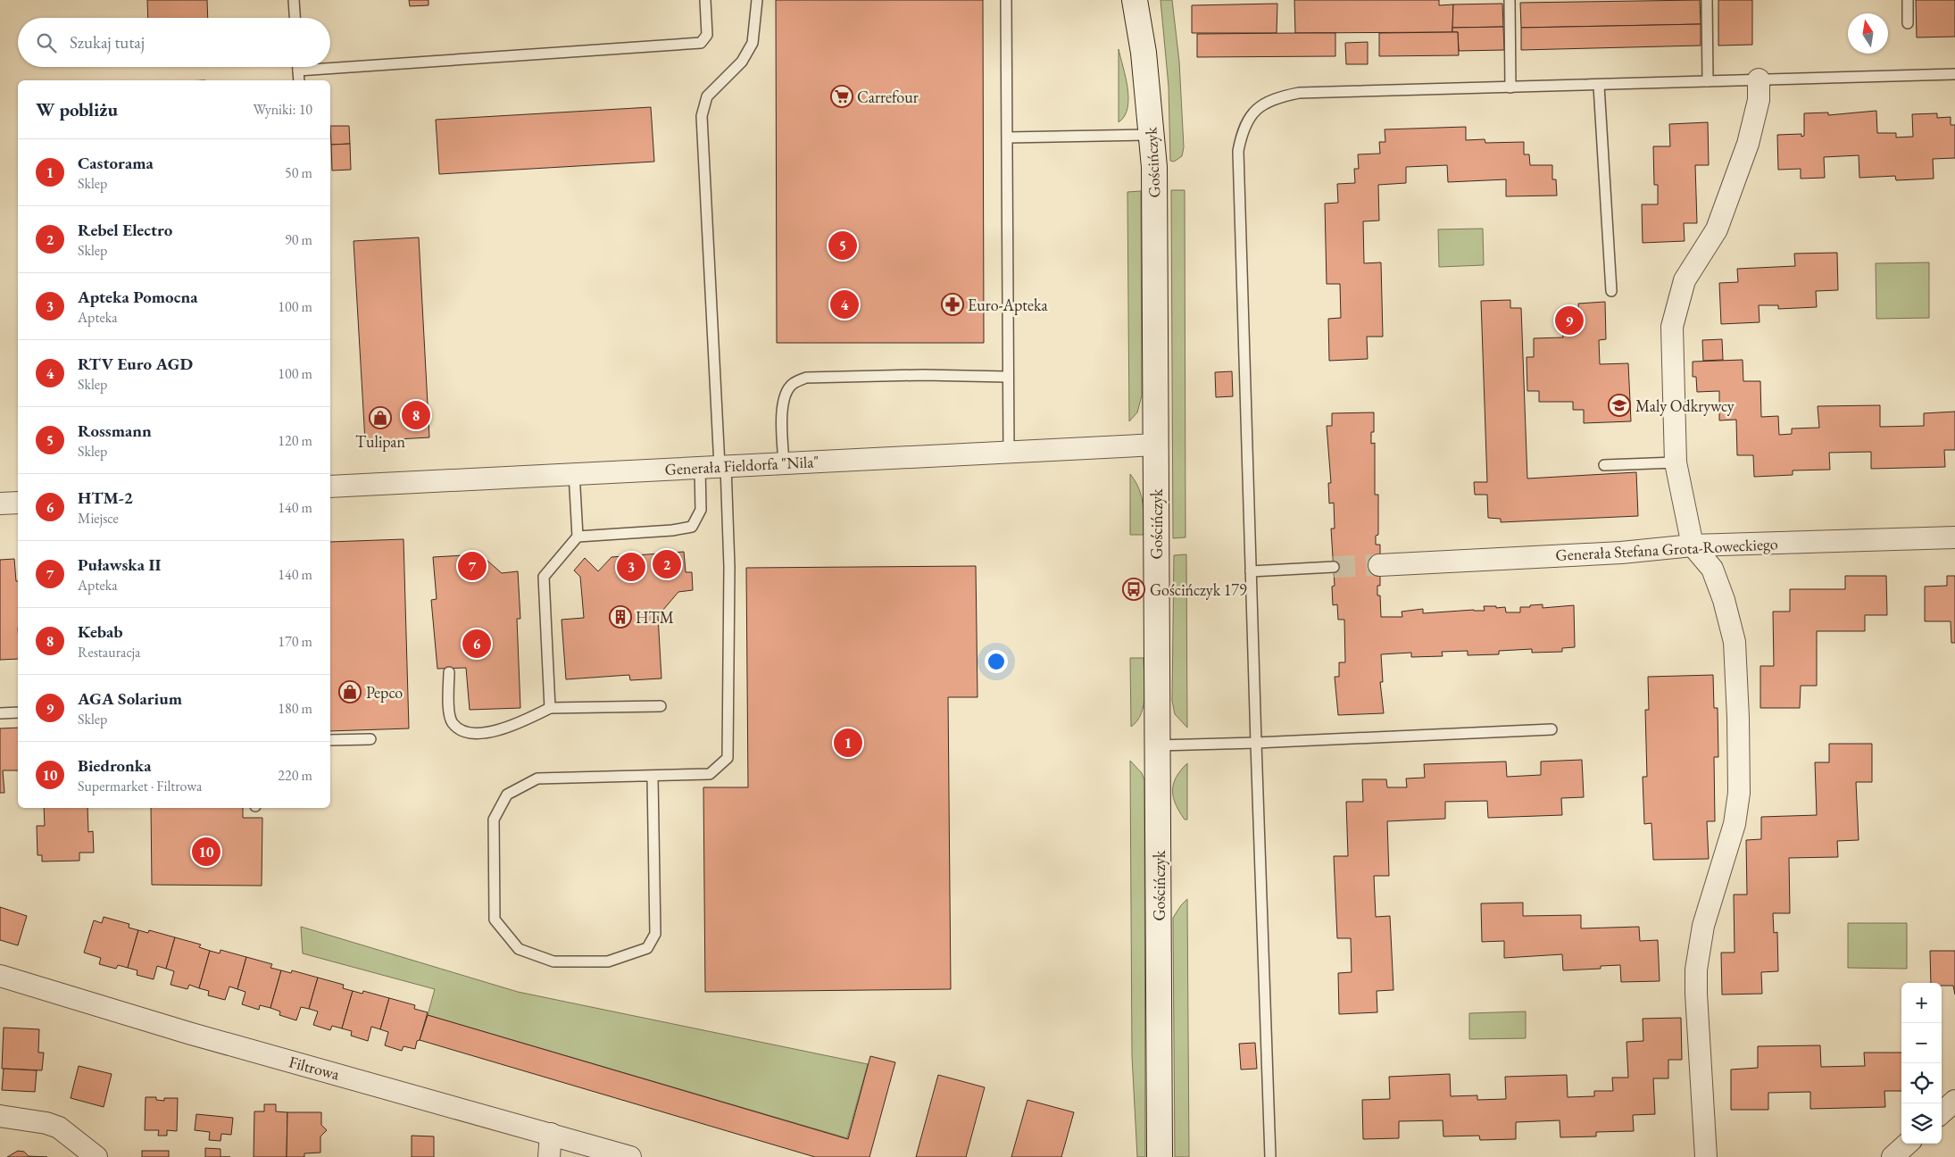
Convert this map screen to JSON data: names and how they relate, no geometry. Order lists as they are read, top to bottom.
{
  "streets": {
    "street": [
      "Gościńczyk",
      "Generała Fieldorfa \"Nila\"",
      "Generała Stefana Grota-Roweckiego",
      "Filtrowa"
    ]
  },
  "crossings": [
    ["Gościńczyk", "Generała Fieldorfa \"Nila\""]
  ],
  "places": {
    "supermarket": ["Carrefour"],
    "pharmacy": ["Euro-Apteka"],
    "school or university": ["Maly Odkrywcy"],
    "shop": ["Tulipan", "Pepco"],
    "bus stop": ["Gościńczyk 179"],
    "building": ["HTM"]
  },
  "north": "top",
  "page": {
    "search": "Szukaj tutaj",
    "heading": ["W pobliżu", "Wyniki: 10"],
    "list": [
      {
        "mark": "1",
        "name": "Castorama",
        "note": "Sklep",
        "value": "50 m"
      },
      {
        "mark": "2",
        "name": "Rebel Electro",
        "note": "Sklep",
        "value": "90 m"
      },
      {
        "mark": "3",
        "name": "Apteka Pomocna",
        "note": "Apteka",
        "value": "100 m"
      },
      {
        "mark": "4",
        "name": "RTV Euro AGD",
        "note": "Sklep",
        "value": "100 m"
      },
      {
        "mark": "5",
        "name": "Rossmann",
        "note": "Sklep",
        "value": "120 m"
      },
      {
        "mark": "6",
        "name": "HTM-2",
        "note": "Miejsce",
        "value": "140 m"
      },
      {
        "mark": "7",
        "name": "Puławska II",
        "note": "Apteka",
        "value": "140 m"
      },
      {
        "mark": "8",
        "name": "Kebab",
        "note": "Restauracja",
        "value": "170 m"
      },
      {
        "mark": "9",
        "name": "AGA Solarium",
        "note": "Sklep",
        "value": "180 m"
      },
      {
        "mark": "10",
        "name": "Biedronka",
        "note": "Supermarket · Filtrowa",
        "value": "220 m"
      }
    ],
    "pins": [
      "5",
      "4",
      "9",
      "8",
      "2",
      "7",
      "3",
      "6",
      "1",
      "10"
    ],
    "map_buttons": ["+", "−"]
  }
}
